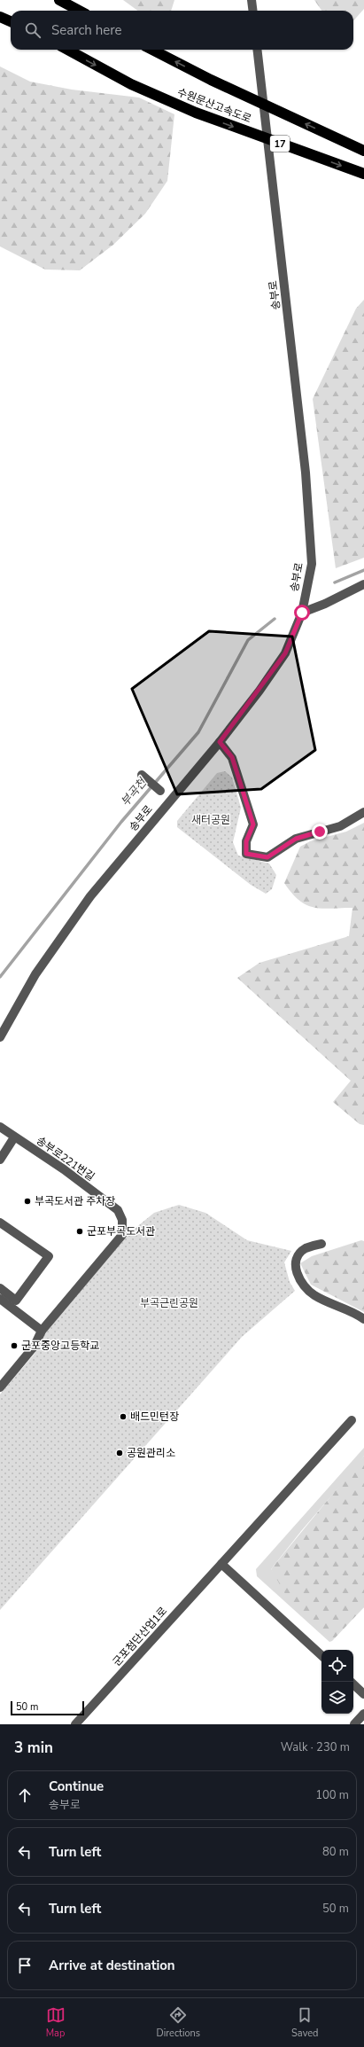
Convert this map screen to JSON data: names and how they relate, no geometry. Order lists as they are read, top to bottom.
{
  "streets": {
    "highway": ["수원문산고속도로", "17"],
    "street": ["송부로", "송부로221번길", "군포첨단산업1로"]
  },
  "water": ["부곡천"],
  "parks": ["새터공원", "부곡근린공원"],
  "places": [
    "부곡도서관 주차장",
    "군포부곡도서관",
    "군포중앙고등학교",
    "배드민턴장",
    "공원관리소"
  ],
  "scale_bar": "50 m",
  "page": {
    "search": "Search here",
    "scale": "50 m",
    "heading": ["3 min", "Walk · 230 m"],
    "list": [
      ["Continue", "송부로", "100 m"],
      ["Turn left", "80 m"],
      ["Turn left", "50 m"],
      "Arrive at destination"
    ],
    "nav": ["Map", "Directions", "Saved"]
  }
}
